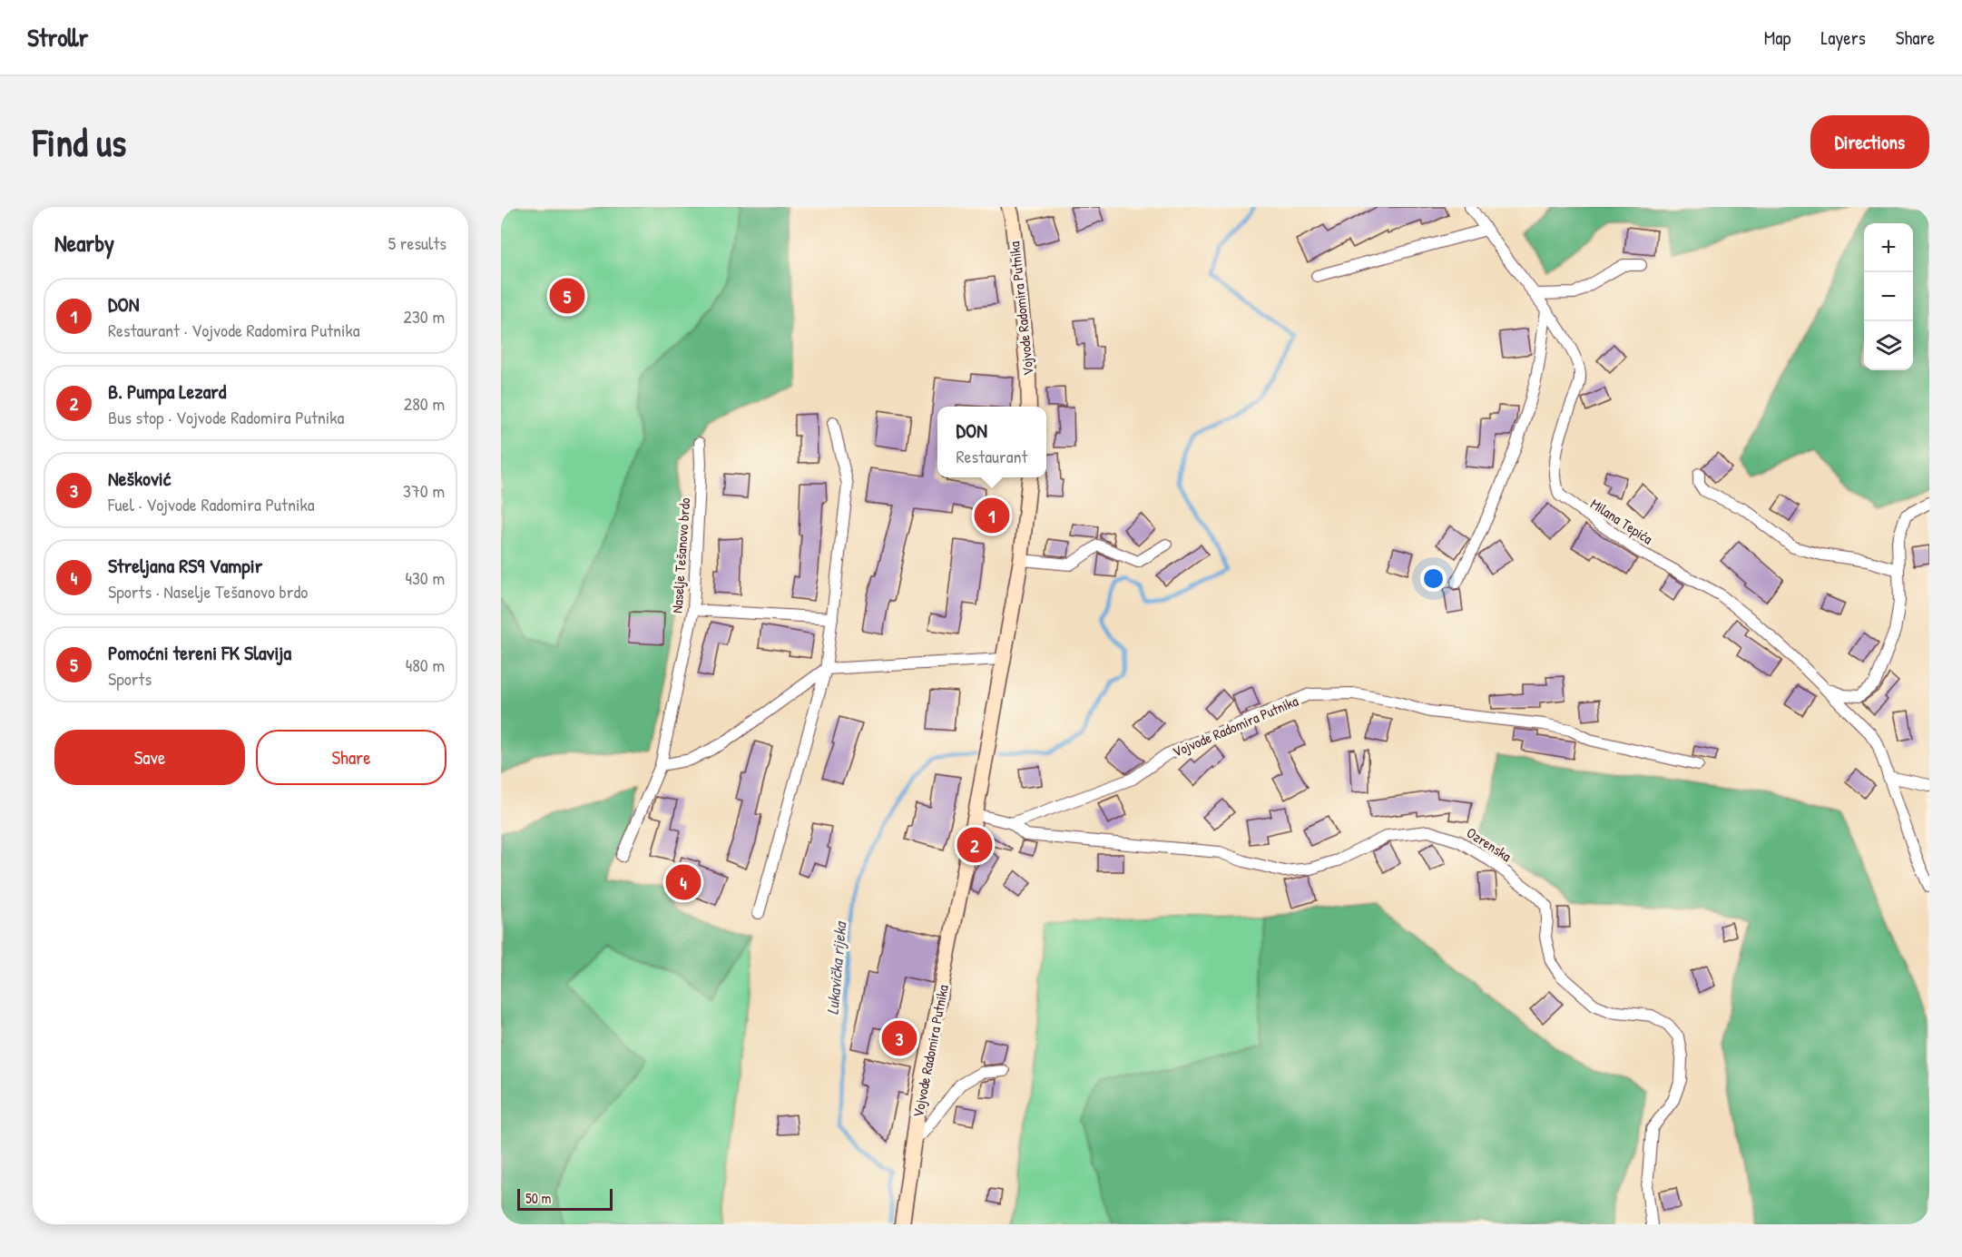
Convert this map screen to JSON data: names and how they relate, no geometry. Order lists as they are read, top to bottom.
{
  "streets": {
    "main road": ["Vojvode Radomira Putnika"],
    "street": ["Milana Tepića", "Naselje Tešanovo brdo", "Ozrenska"]
  },
  "crossings": [
    ["Vojvode Radomira Putnika", "Ozrenska"]
  ],
  "water": ["Lukavička rijeka"],
  "scale_bar": "50 m",
  "page": {
    "header": "Strollr",
    "nav": ["Map", "Layers", "Share"],
    "buttons": [
      "Directions",
      ["Save", "Share"]
    ],
    "title": "Find us",
    "heading": ["Nearby", "5 results"],
    "map_buttons": ["+", "−"],
    "pins": [
      "5",
      "1",
      "2",
      "4",
      "3"
    ],
    "list": [
      {
        "mark": "1",
        "name": "DON",
        "note": "Restaurant · Vojvode Radomira Putnika",
        "value": "230 m"
      },
      {
        "mark": "2",
        "name": "B. Pumpa Lezard",
        "note": "Bus stop · Vojvode Radomira Putnika",
        "value": "280 m"
      },
      {
        "mark": "3",
        "name": "Nešković",
        "note": "Fuel · Vojvode Radomira Putnika",
        "value": "370 m"
      },
      {
        "mark": "4",
        "name": "Streljana RS9 Vampir",
        "note": "Sports · Naselje Tešanovo brdo",
        "value": "430 m"
      },
      {
        "mark": "5",
        "name": "Pomoćni tereni FK Slavija",
        "note": "Sports",
        "value": "480 m"
      }
    ],
    "popup": ["DON", "Restaurant"],
    "scale": "50 m"
  }
}
